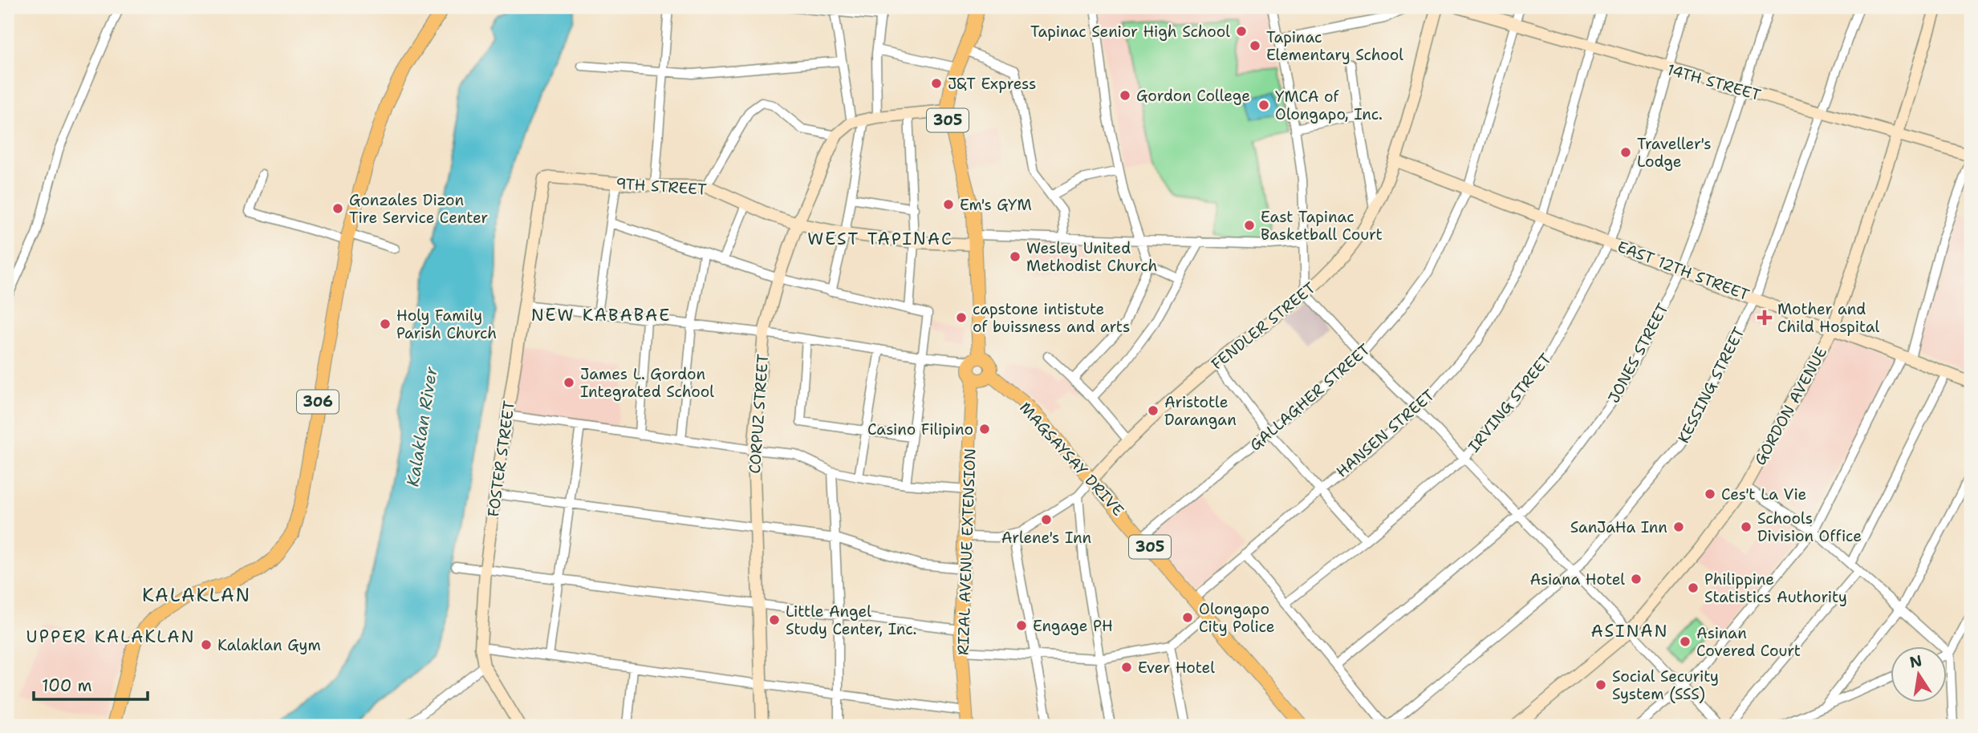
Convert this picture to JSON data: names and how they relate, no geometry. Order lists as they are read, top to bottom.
{
  "streets": {
    "main road": [
      "305",
      "306",
      "MAGSAYSAY DRIVE",
      "RIZAL AVENUE EXTENSION"
    ],
    "street": [
      "14TH STREET",
      "9TH STREET",
      "EAST 12TH STREET",
      "FENDLER STREET",
      "JONES STREET",
      "KESSING STREET",
      "GALLAGHER STREET",
      "IRVING STREET",
      "GORDON AVENUE",
      "CORPUZ STREET",
      "HANSEN STREET",
      "FOSTER STREET"
    ]
  },
  "crossings": [
    ["14TH STREET", "JONES STREET"],
    ["14TH STREET", "KESSING STREET"],
    ["14TH STREET", "GALLAGHER STREET"],
    ["14TH STREET", "IRVING STREET"],
    ["14TH STREET", "GORDON AVENUE"],
    ["14TH STREET", "HANSEN STREET"],
    ["305", "9TH STREET"],
    ["305", "CORPUZ STREET"],
    ["305", "MAGSAYSAY DRIVE"],
    ["305", "RIZAL AVENUE EXTENSION"],
    ["9TH STREET", "CORPUZ STREET"],
    ["9TH STREET", "FOSTER STREET"],
    ["EAST 12TH STREET", "FENDLER STREET"],
    ["EAST 12TH STREET", "JONES STREET"],
    ["EAST 12TH STREET", "KESSING STREET"],
    ["EAST 12TH STREET", "GALLAGHER STREET"],
    ["EAST 12TH STREET", "IRVING STREET"],
    ["EAST 12TH STREET", "GORDON AVENUE"],
    ["EAST 12TH STREET", "HANSEN STREET"],
    ["FENDLER STREET", "MAGSAYSAY DRIVE"],
    ["FENDLER STREET", "RIZAL AVENUE EXTENSION"],
    ["GALLAGHER STREET", "MAGSAYSAY DRIVE"],
    ["HANSEN STREET", "MAGSAYSAY DRIVE"],
    ["MAGSAYSAY DRIVE", "RIZAL AVENUE EXTENSION"]
  ],
  "districts": [
    "WEST TAPINAC",
    "NEW KABABAE",
    "KALAKLAN",
    "ASINAN",
    "UPPER KALAKLAN"
  ],
  "water": ["Kalaklan River"],
  "places": {
    "other": [
      "Tapinac Senior High School",
      "Tapinac Elementary School",
      "J&T Express",
      "Gordon College",
      "YMCA of Olongapo, Inc.",
      "Traveller's Lodge",
      "Em's GYM",
      "Gonzales Dizon Tire Service Center",
      "East Tapinac Basketball Court",
      "Wesley United Methodist Church",
      "capstone intistute of buissness and arts",
      "Holy Family Parish Church",
      "James L. Gordon Integrated School",
      "Aristotle Darangan",
      "Casino Filipino",
      "Ces't La Vie",
      "Arlene's Inn",
      "SanJaHa Inn",
      "Schools Division Office",
      "Asiana Hotel",
      "Philippine Statistics Authority",
      "Olongapo City Police",
      "Little Angel Study Center, Inc.",
      "Engage PH",
      "Asinan Covered Court",
      "Kalaklan Gym",
      "Ever Hotel",
      "Social Security System (SSS)"
    ],
    "health": ["Mother and Child Hospital"]
  },
  "scale_bar": "100 m",
  "north": "top"
}
